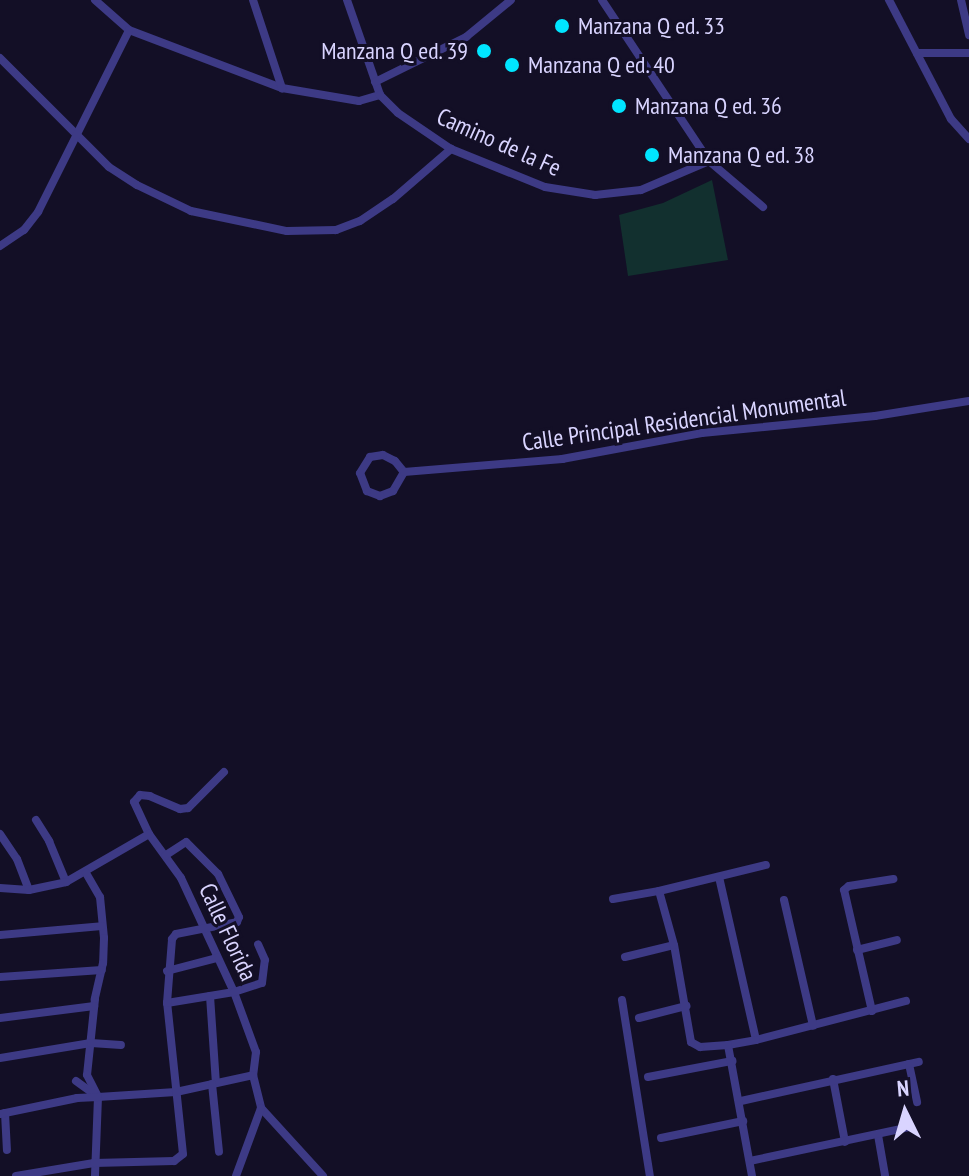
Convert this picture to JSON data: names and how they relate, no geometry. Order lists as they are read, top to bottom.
{
  "streets": {
    "street": ["Camino de la Fe", "Calle Principal Residencial Monumental", "Calle Florida"]
  },
  "places": [
    "Manzana Q ed. 33",
    "Manzana Q ed. 39",
    "Manzana Q ed. 40",
    "Manzana Q ed. 36",
    "Manzana Q ed. 38"
  ],
  "north": "top"
}
